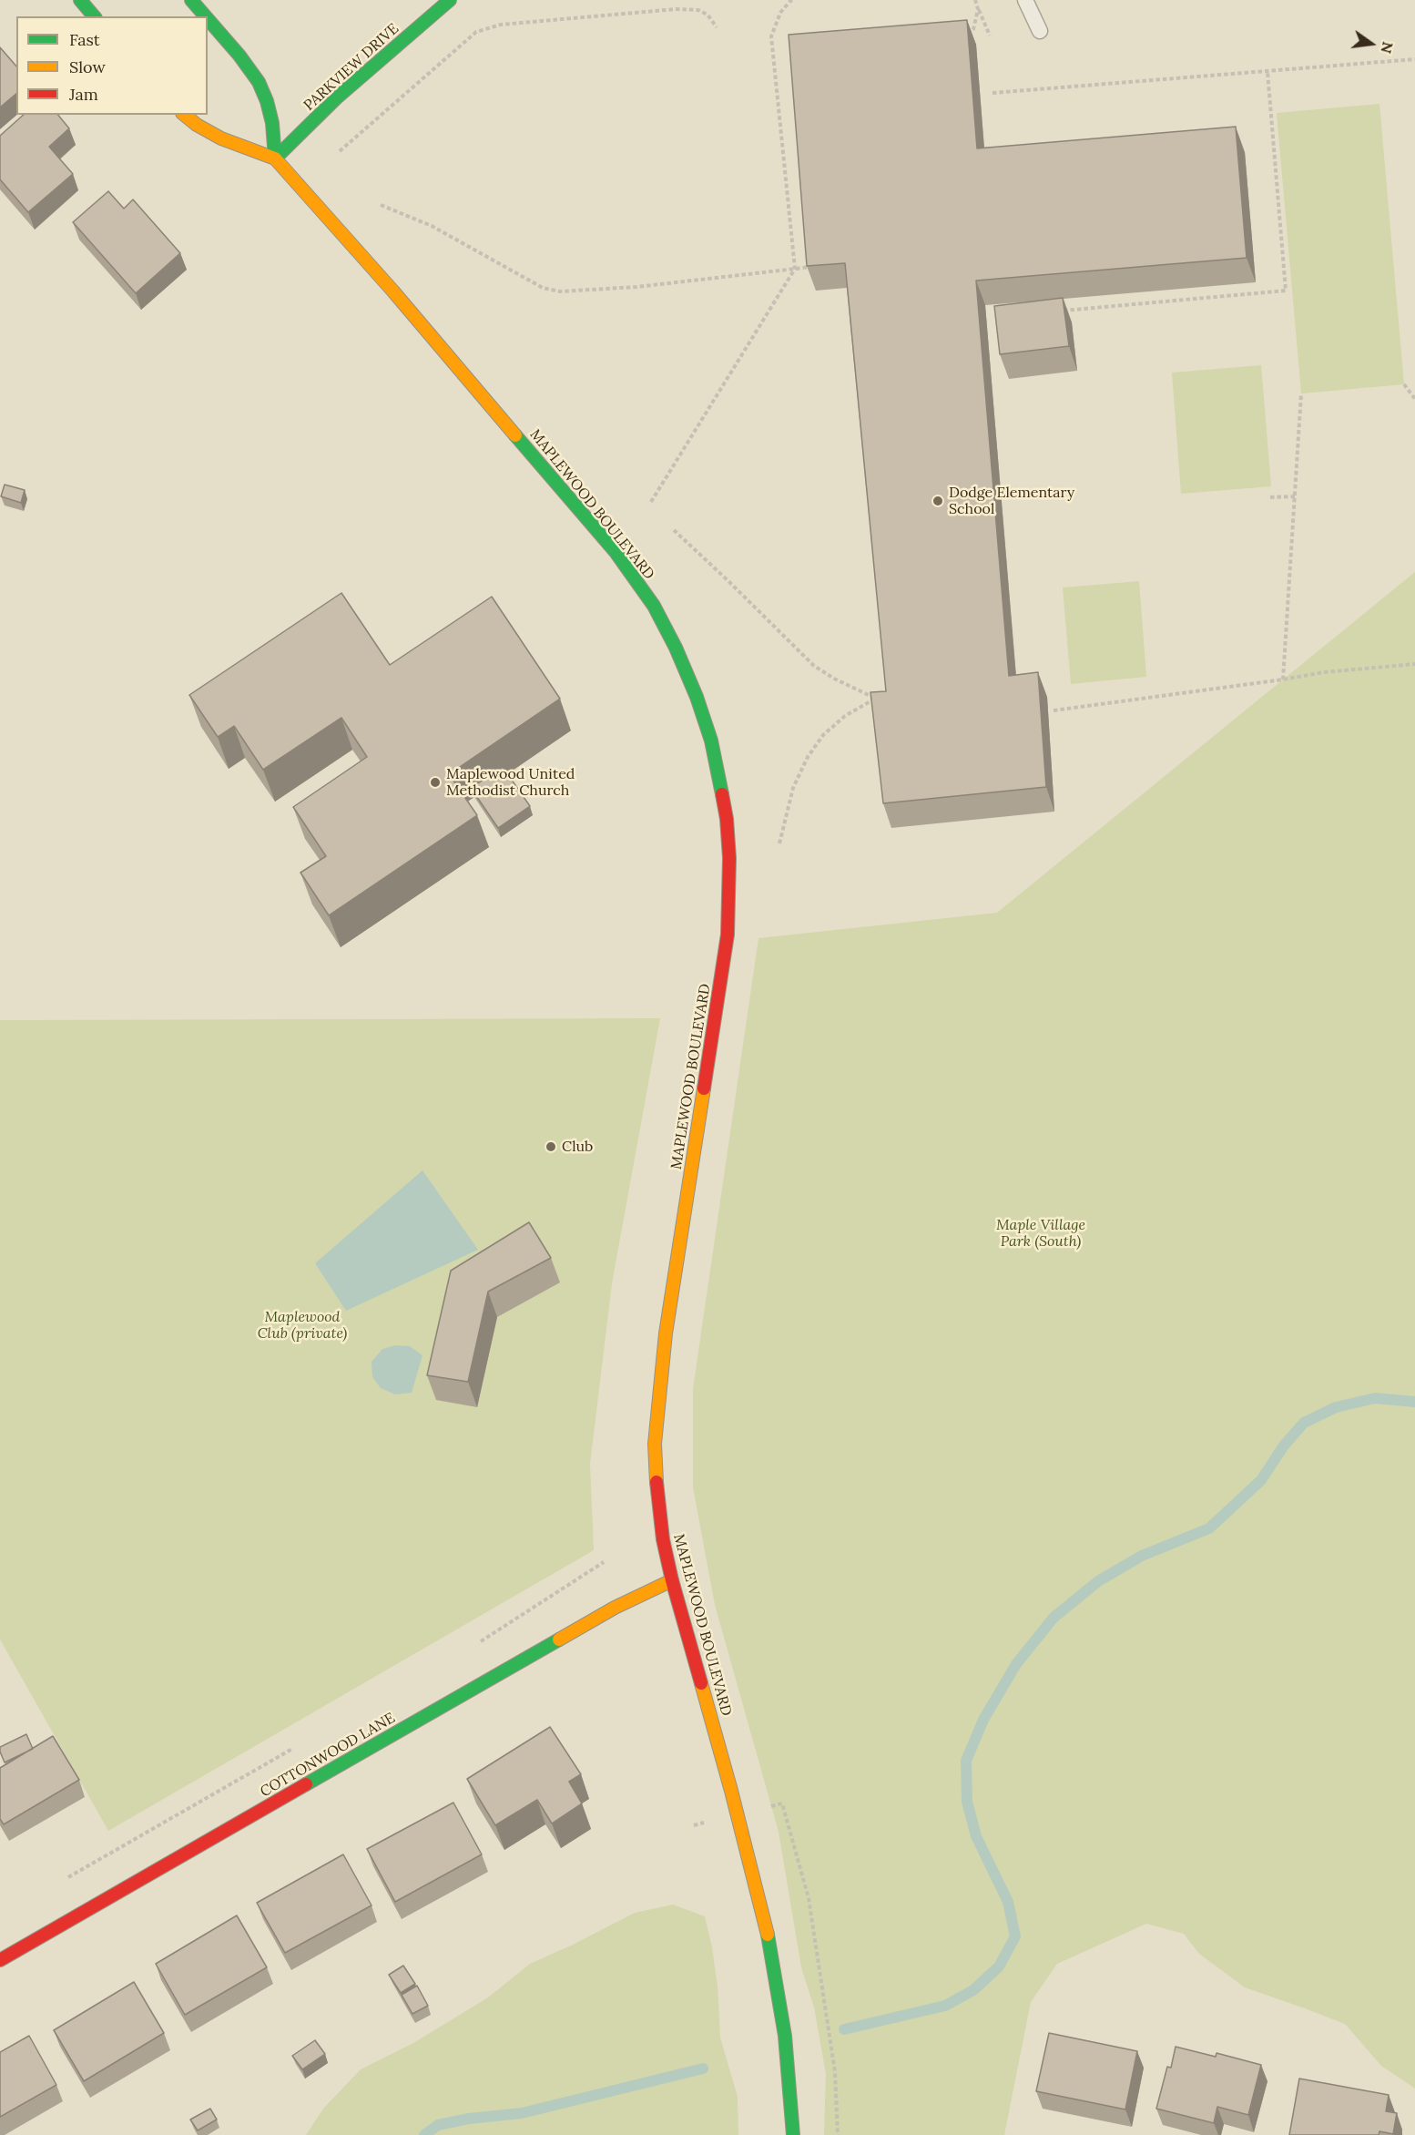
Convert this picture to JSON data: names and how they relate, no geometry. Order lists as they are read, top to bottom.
{
  "streets": {
    "street": ["PARKVIEW DRIVE", "MAPLEWOOD BOULEVARD", "COTTONWOOD LANE"]
  },
  "crossings": [
    ["PARKVIEW DRIVE", "MAPLEWOOD BOULEVARD"],
    ["MAPLEWOOD BOULEVARD", "COTTONWOOD LANE"]
  ],
  "parks": ["Maple Village Park (South)", "Maplewood Club (private)"],
  "places": ["Dodge Elementary School", "Maplewood United Methodist Church", "Club"],
  "legend": ["Fast", "Slow", "Jam"],
  "north": "right"
}
